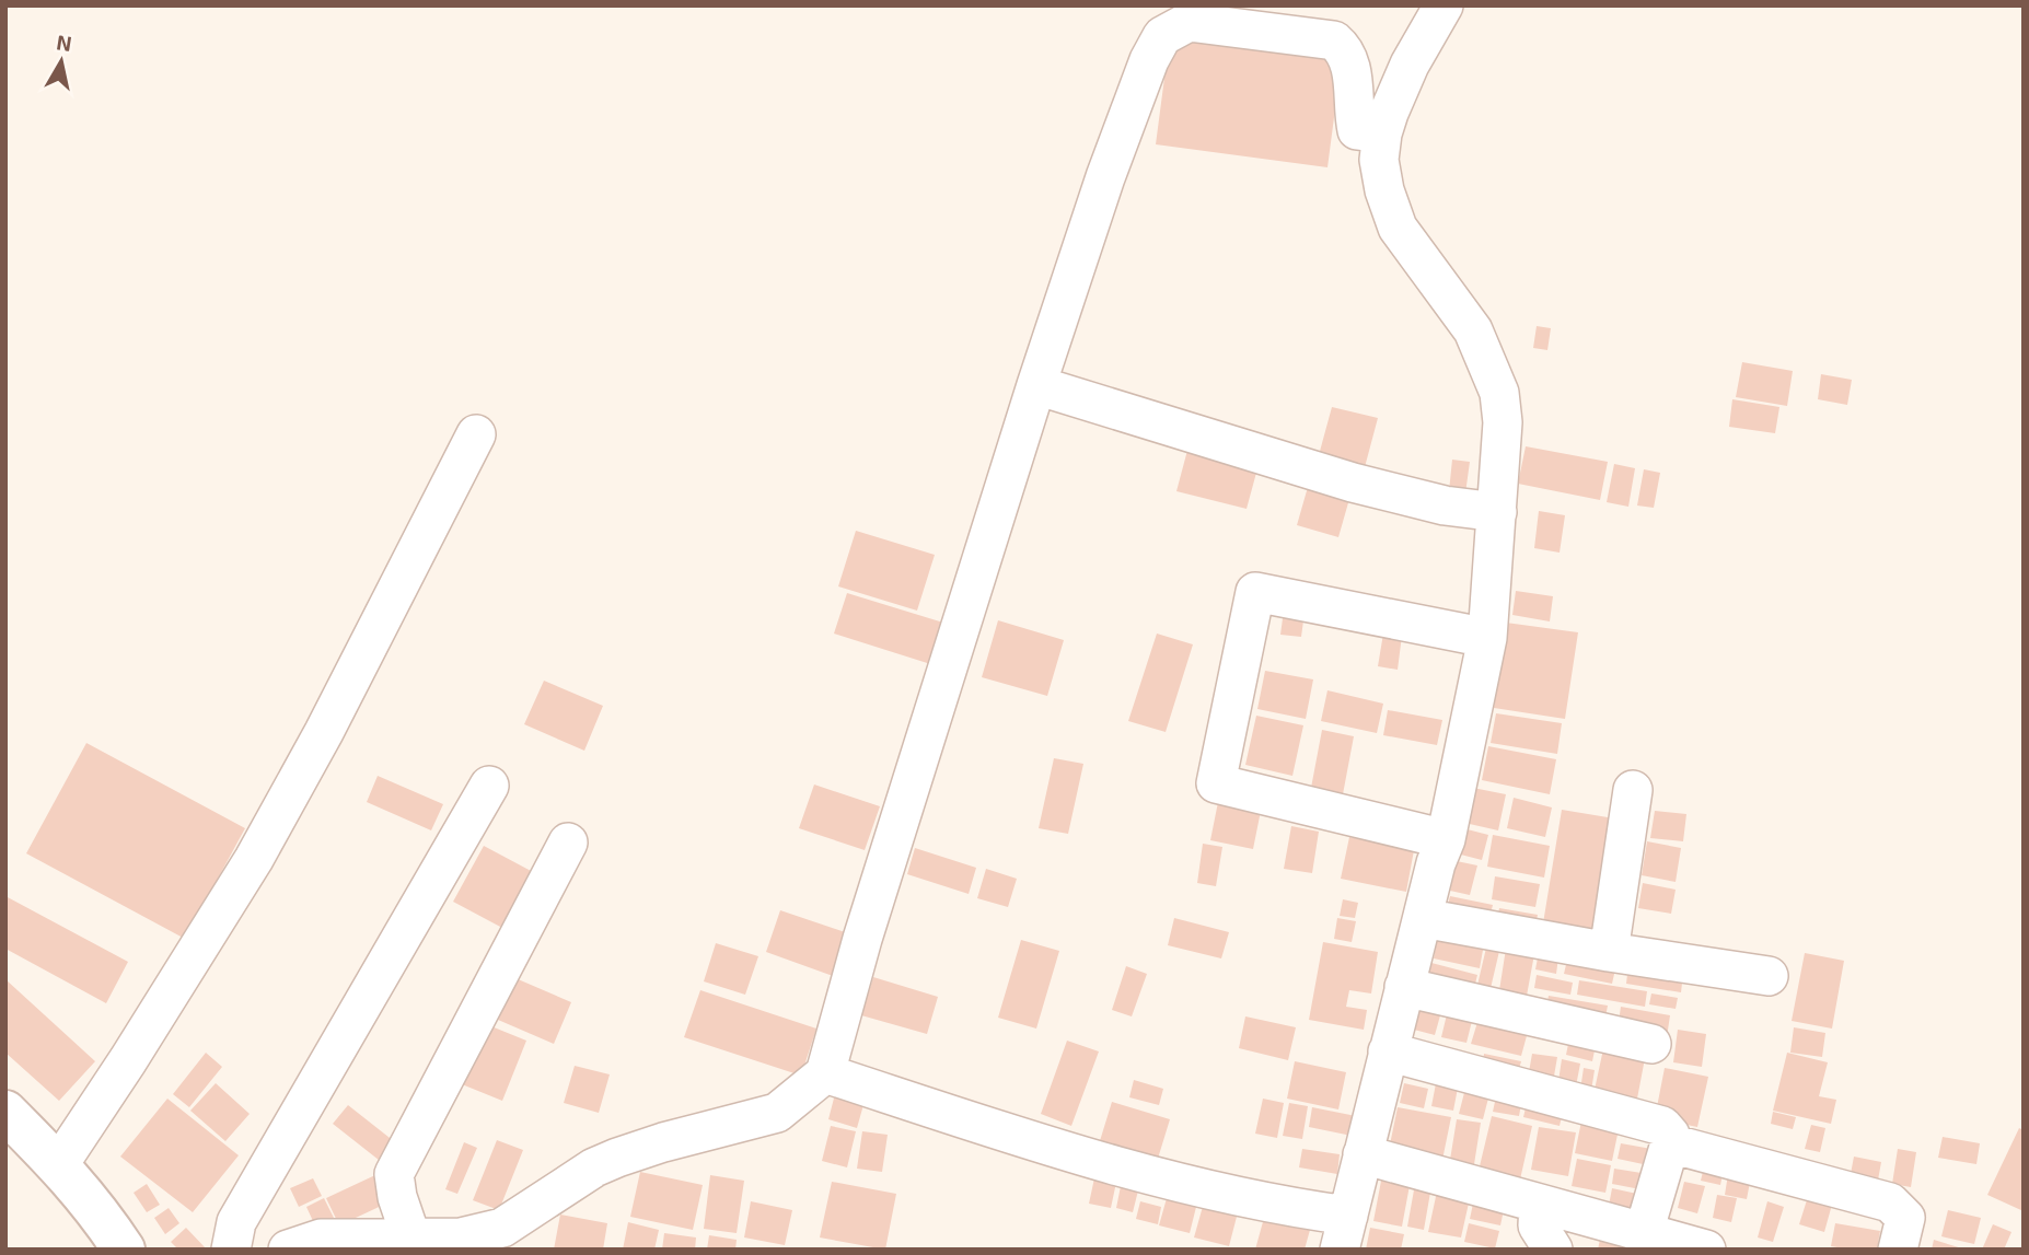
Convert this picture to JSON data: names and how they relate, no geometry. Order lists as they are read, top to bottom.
{
  "north": "top"
}
